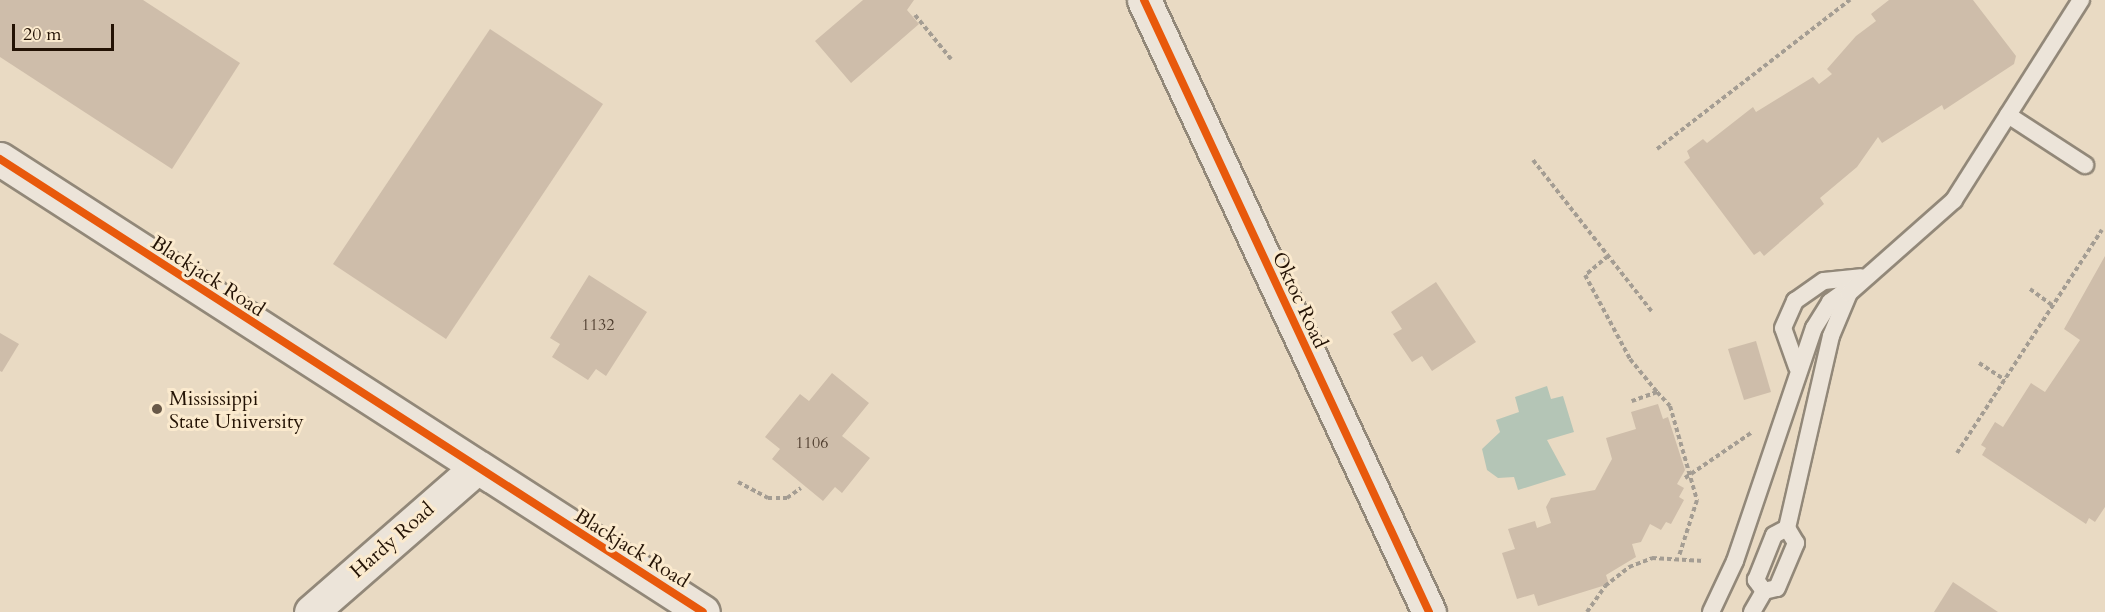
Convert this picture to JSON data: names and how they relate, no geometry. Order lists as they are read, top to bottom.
{
  "streets": {
    "street": ["Blackjack Road", "Oktoc Road", "Hardy Road"]
  },
  "crossings": [
    ["Blackjack Road", "Hardy Road"]
  ],
  "places": ["Mississippi State University"],
  "house_numbers": ["1132", "1106"],
  "scale_bar": "20 m"
}
